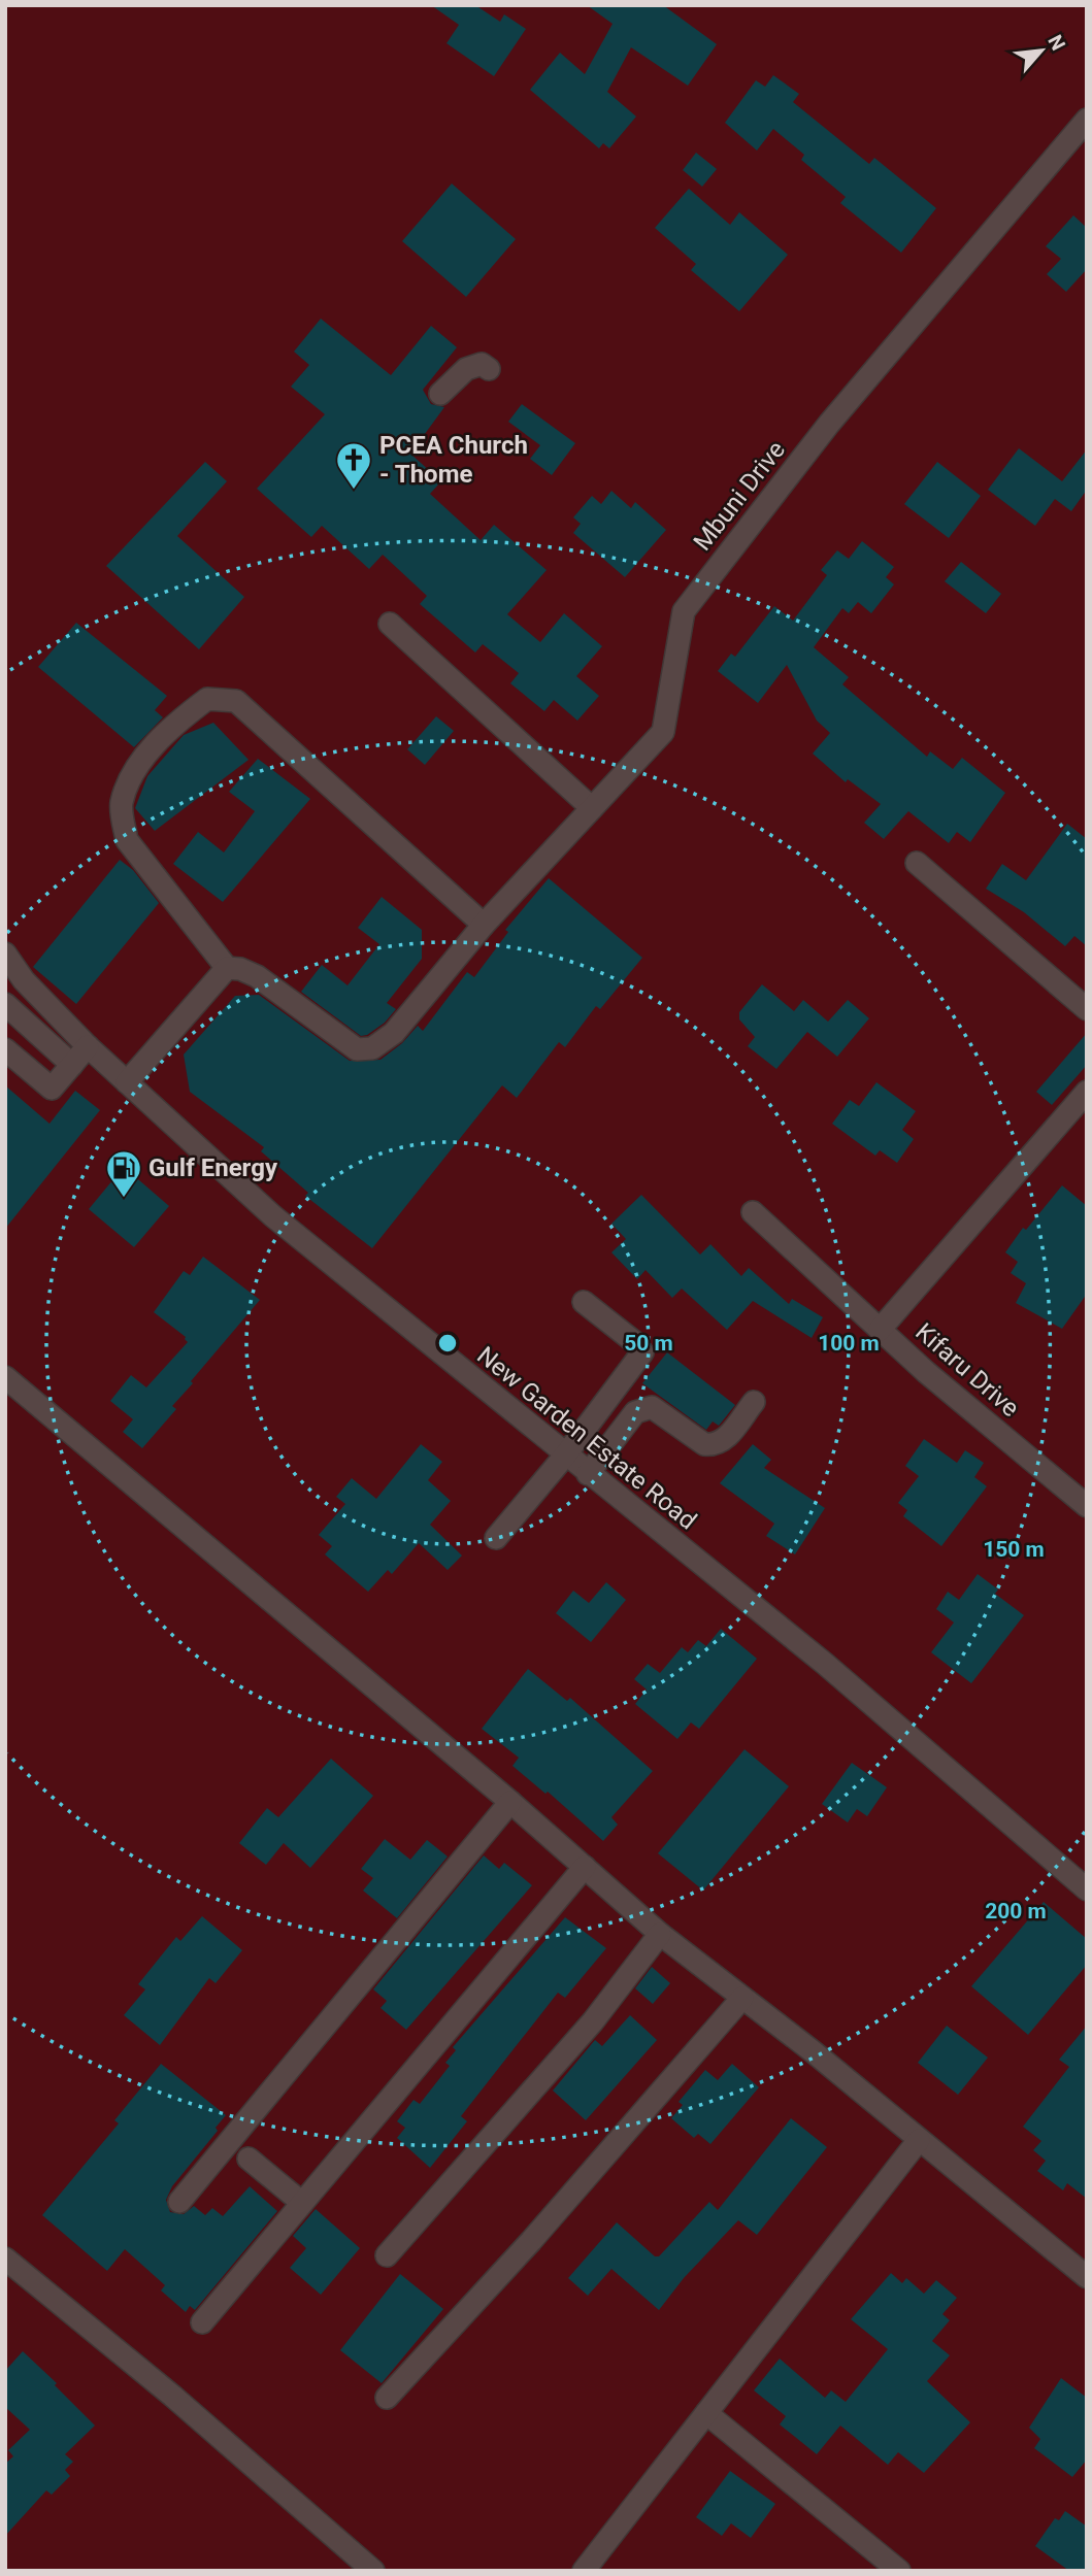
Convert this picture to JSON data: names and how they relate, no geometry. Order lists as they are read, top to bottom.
{
  "streets": {
    "street": ["Mbuni Drive", "Kifaru Drive", "New Garden Estate Road"]
  },
  "places": {
    "church": ["PCEA Church - Thome"],
    "fuel station": ["Gulf Energy"]
  },
  "north": "top right",
  "rings": [
    "50 m",
    "100 m",
    "150 m",
    "200 m"
  ]
}
